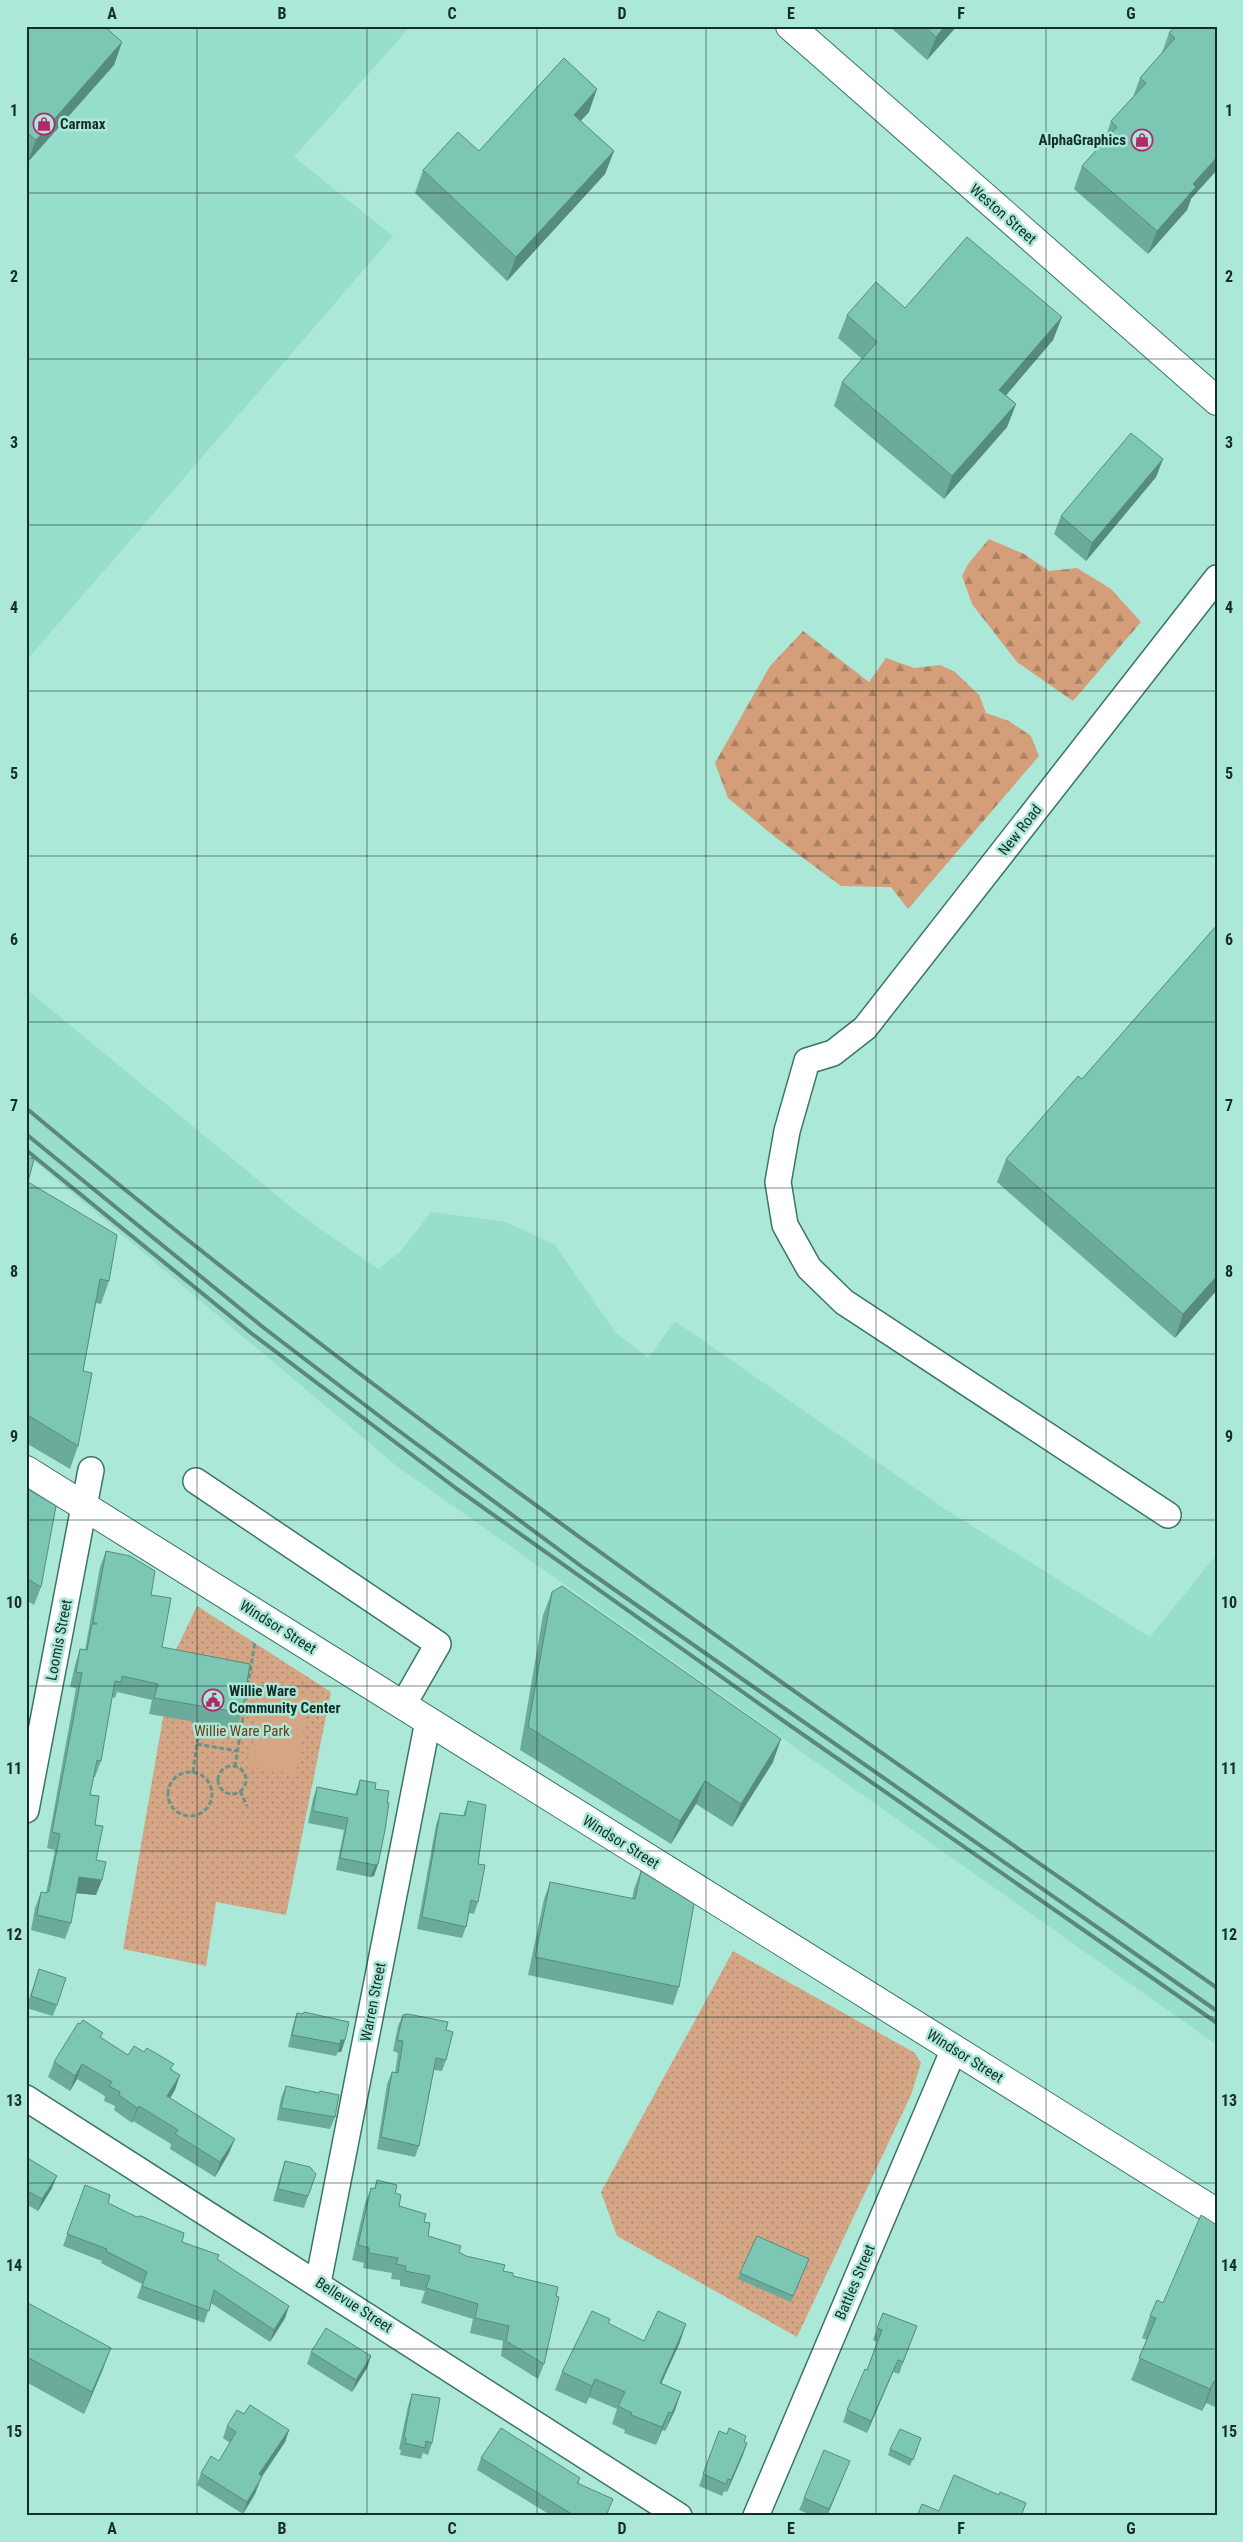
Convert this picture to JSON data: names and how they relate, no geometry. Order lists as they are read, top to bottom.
{
  "streets": {
    "main road": ["Weston Street", "Windsor Street"],
    "street": [
      "New Road",
      "Loomis Street",
      "Warren Street",
      "Battles Street",
      "Bellevue Street"
    ]
  },
  "crossings": [
    ["Windsor Street", "Loomis Street"],
    ["Windsor Street", "Warren Street"],
    ["Windsor Street", "Battles Street"],
    ["Warren Street", "Bellevue Street"]
  ],
  "parks": ["Willie Ware Park"],
  "places": {
    "shop": ["Carmax", "AlphaGraphics"],
    "public building": ["Willie Ware Community Center"]
  },
  "grid": {
    "columns": [
      "A",
      "B",
      "C",
      "D",
      "E",
      "F",
      "G"
    ],
    "rows": [
      "1",
      "2",
      "3",
      "4",
      "5",
      "6",
      "7",
      "8",
      "9",
      "10",
      "11",
      "12",
      "13",
      "14",
      "15"
    ]
  }
}
